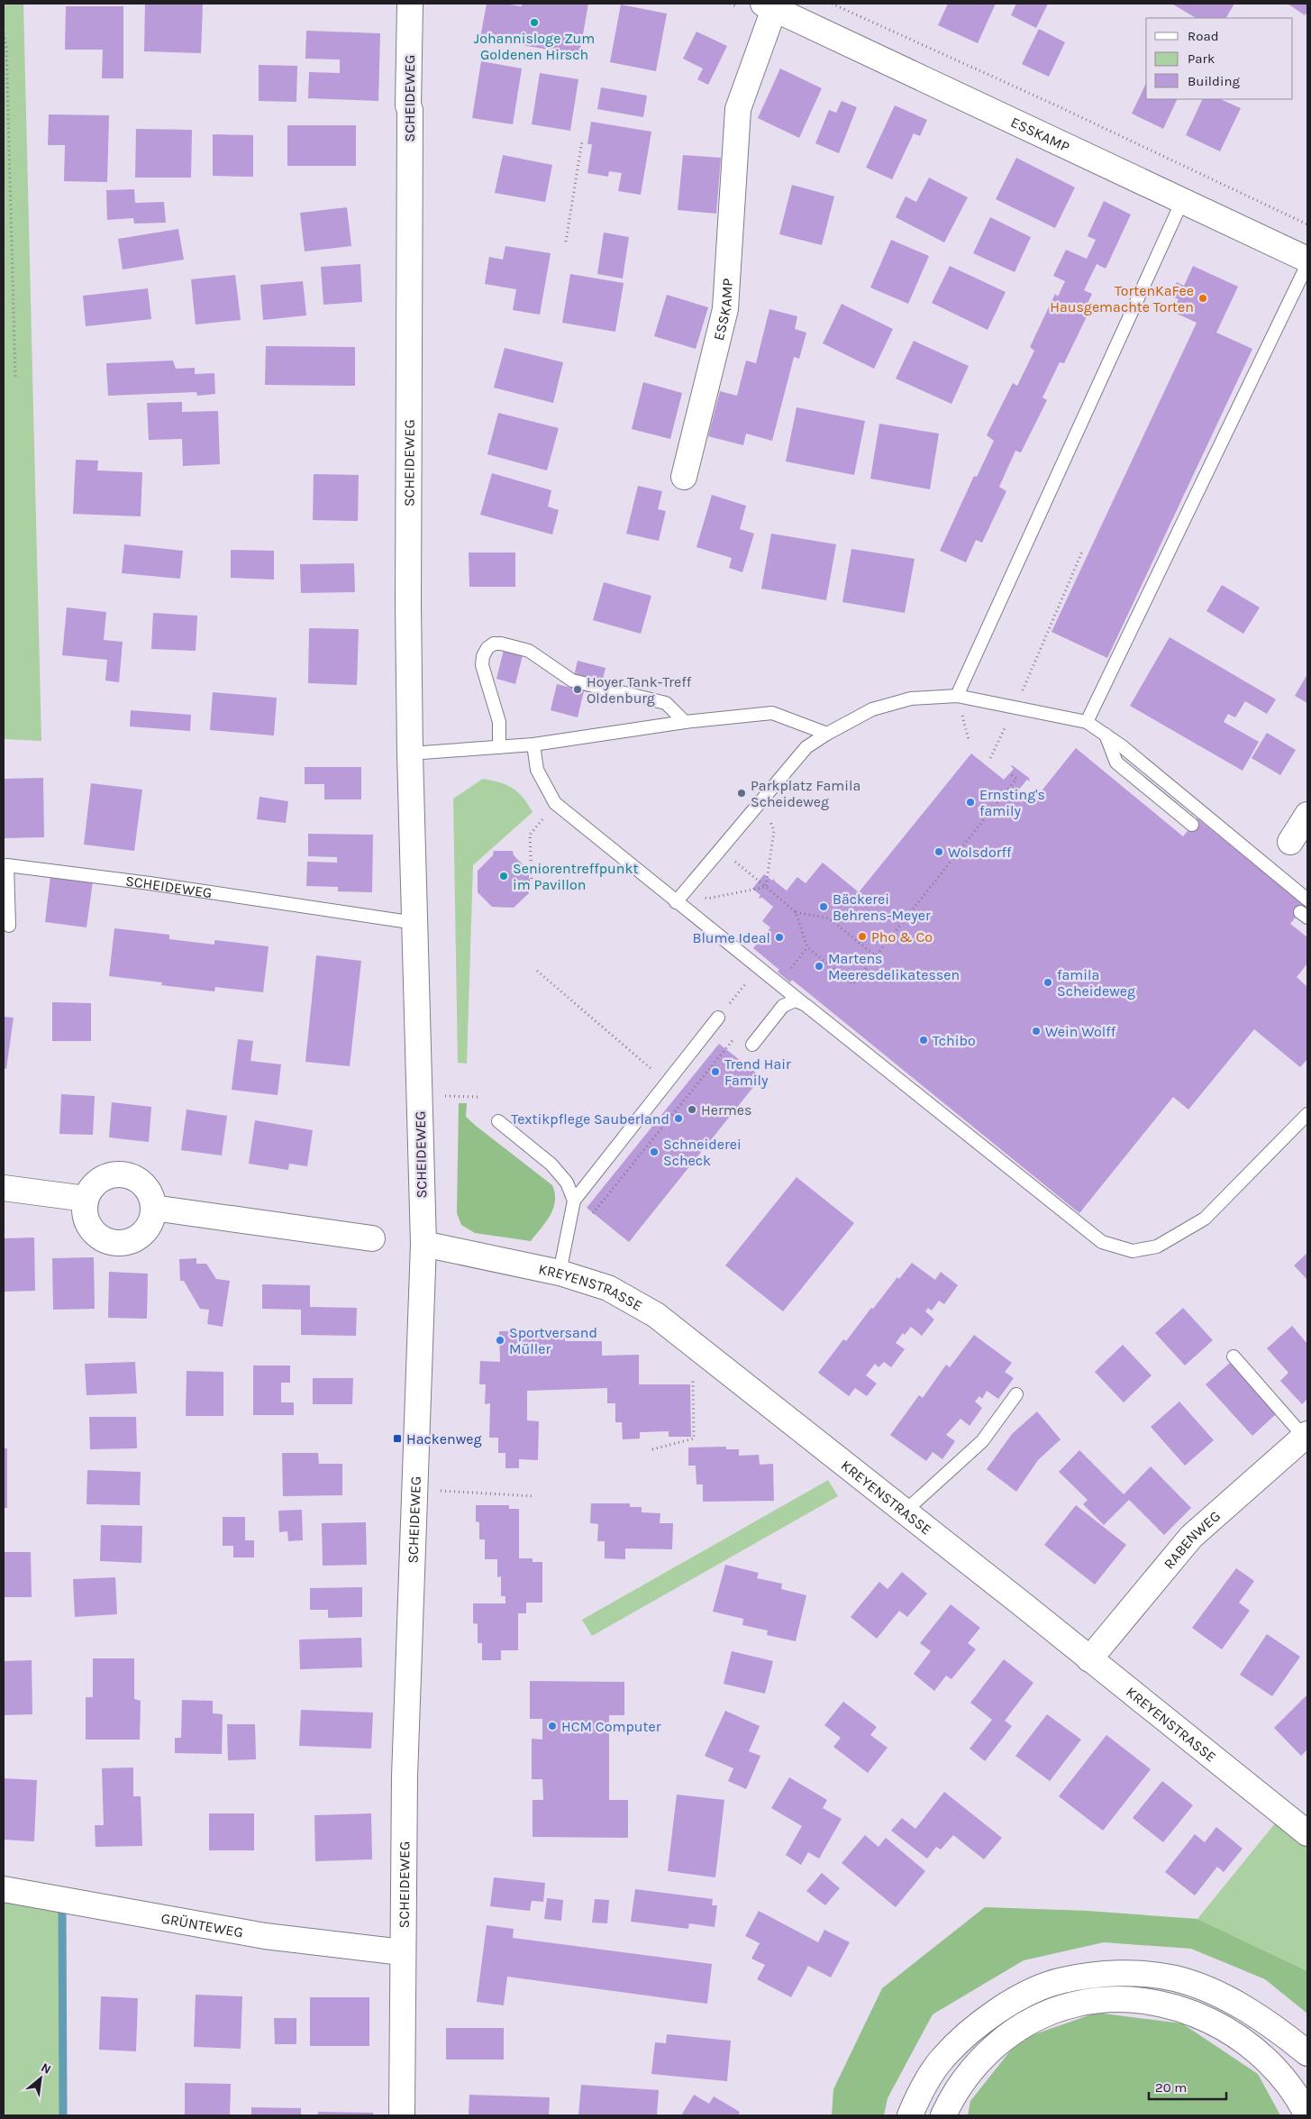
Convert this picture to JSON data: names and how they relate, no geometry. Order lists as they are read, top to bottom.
{
  "streets": {
    "main road": [
      "SCHEIDEWEG",
      "ESSKAMP",
      "KREYENSTRASSE",
      "RABENWEG",
      "GRÜNTEWEG"
    ]
  },
  "crossings": [
    ["SCHEIDEWEG", "KREYENSTRASSE"],
    ["SCHEIDEWEG", "GRÜNTEWEG"],
    ["KREYENSTRASSE", "RABENWEG"]
  ],
  "places": {
    "other": [
      "Johannisloge Zum Goldenen Hirsch",
      "TortenKaFee Hausgemachte Torten",
      "Hoyer Tank-Treff Oldenburg",
      "Parkplatz Famila Scheideweg",
      "Ernsting's family",
      "Wolsdorff",
      "Seniorentreffpunkt im Pavillon",
      "Bäckerei Behrens-Meyer",
      "Pho & Co",
      "Blume Ideal",
      "Martens Meeresdelikatessen",
      "famila Scheideweg",
      "Wein Wolff",
      "Tchibo",
      "Trend Hair Family",
      "Hermes",
      "Textikpflege Sauberland",
      "Schneiderei Scheck",
      "Sportversand Müller",
      "HCM Computer"
    ],
    "transit": ["Hackenweg"]
  },
  "legend": ["Road", "Park", "Building"],
  "scale_bar": "20 m",
  "north": "top right"
}
